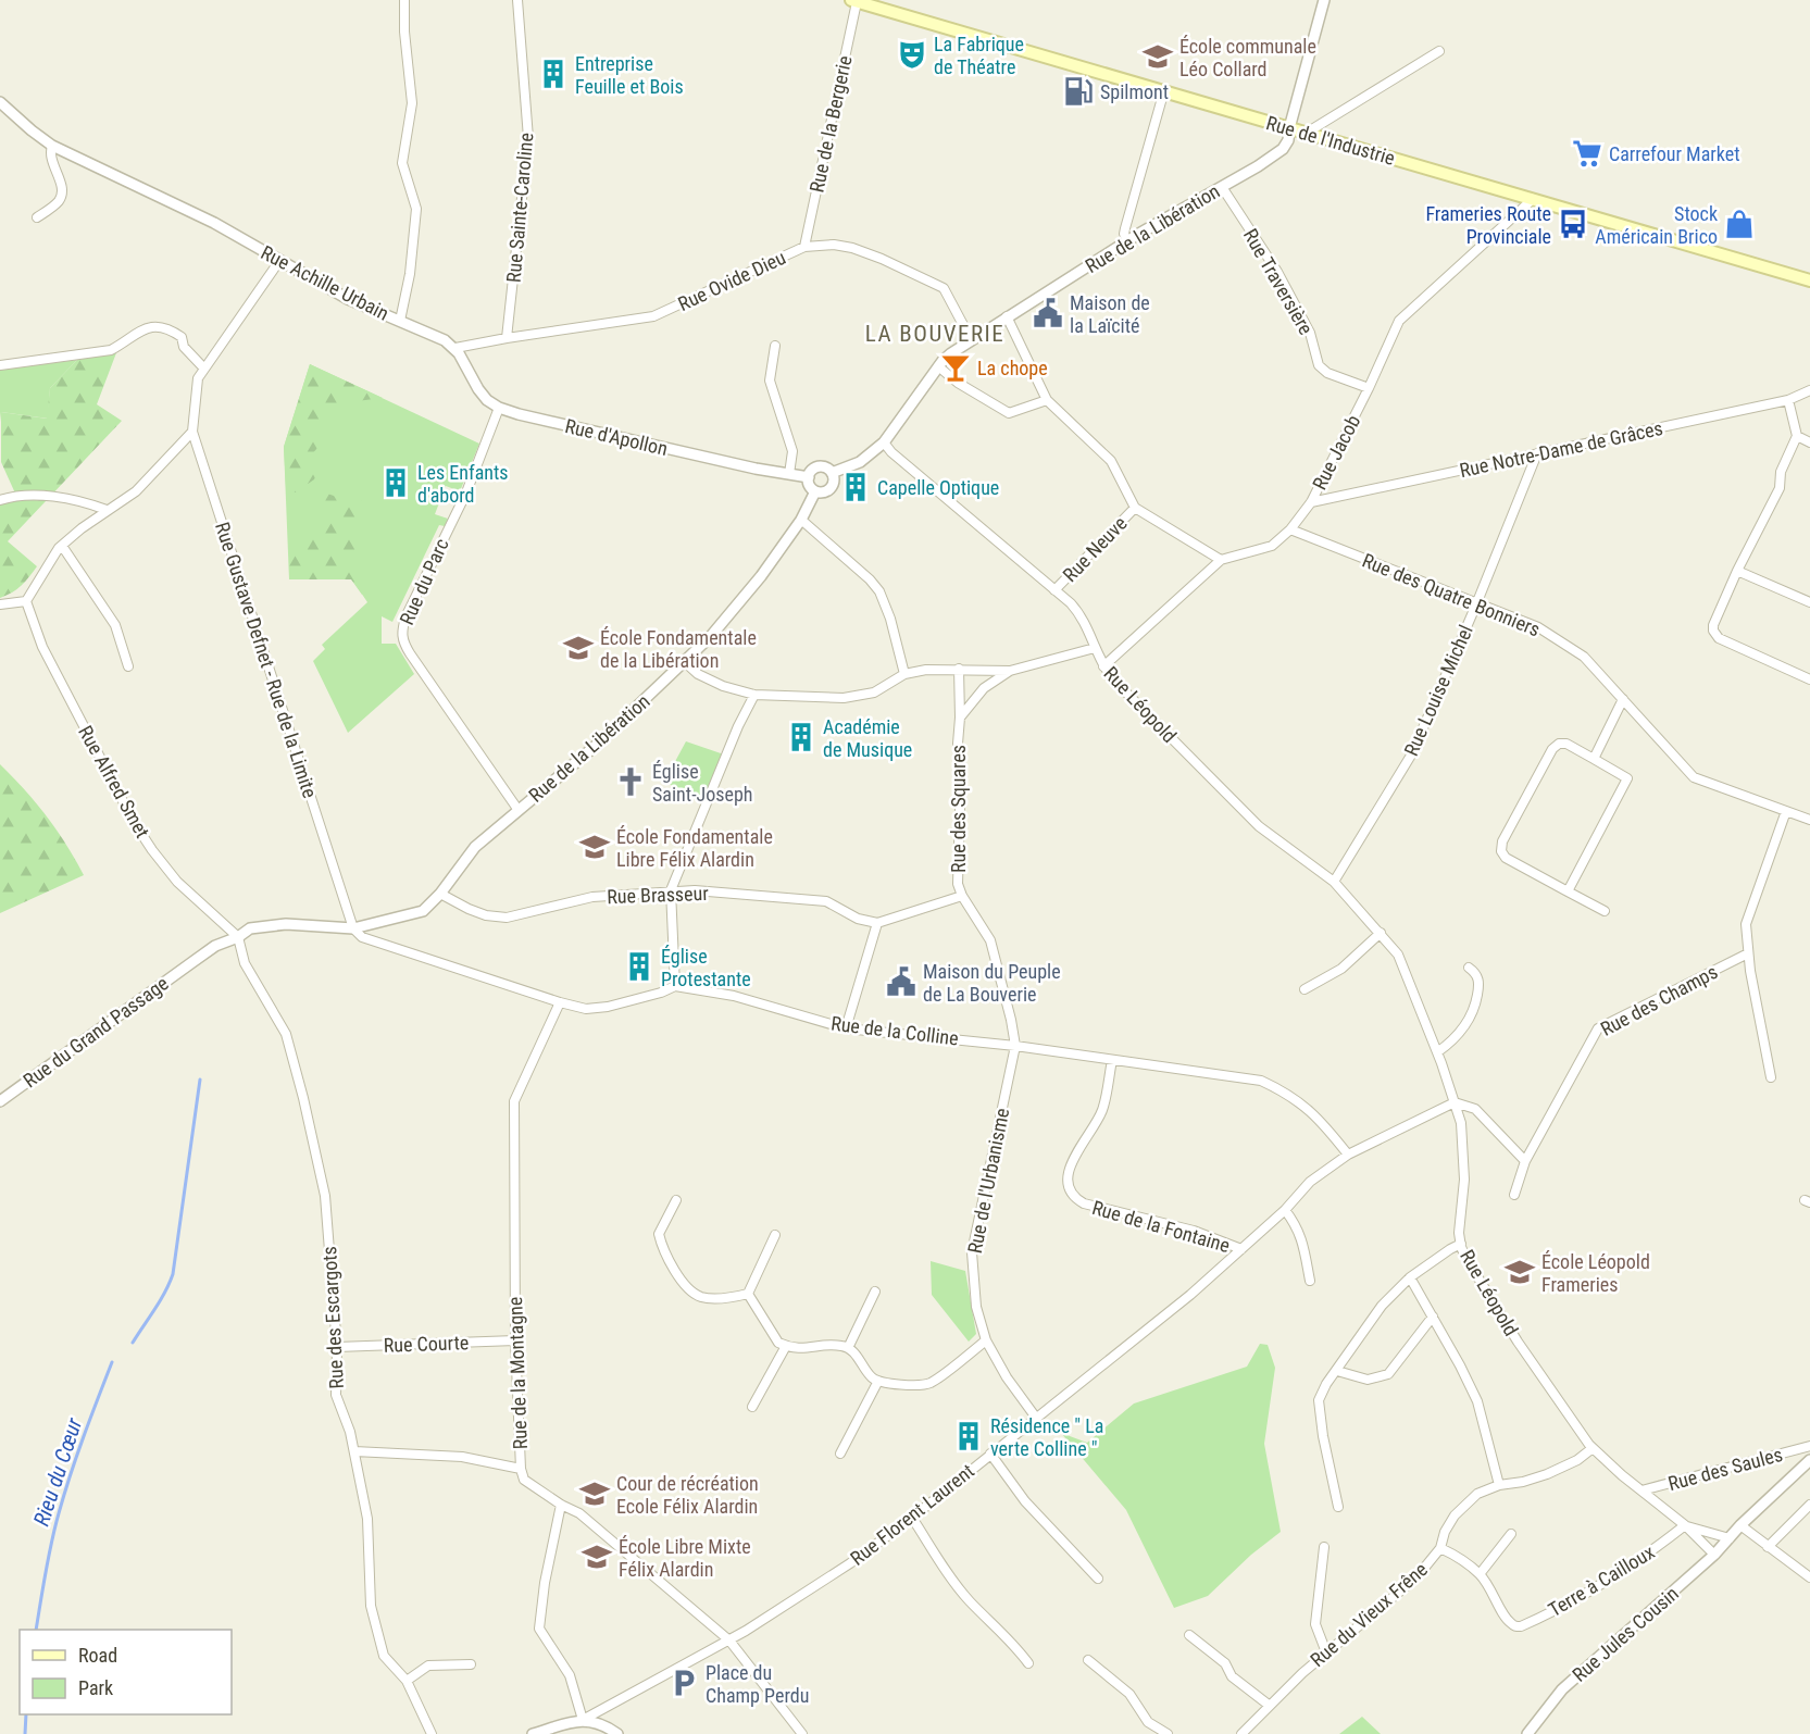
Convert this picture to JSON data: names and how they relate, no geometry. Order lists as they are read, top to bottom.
{
  "streets": {
    "main road": ["Rue de l'Industrie"],
    "street": [
      "Rue de la Bergerie",
      "Rue Sainte-Caroline",
      "Rue de la Libération",
      "Rue Ovide Dieu",
      "Rue Traversière",
      "Rue Achille Urbain",
      "Rue d'Apollon",
      "Rue Notre-Dame de Grâces",
      "Rue Jacob",
      "Rue Neuve",
      "Rue du Parc",
      "Rue des Quatre Bonniers",
      "Rue Gustave Defnet - Rue de la Limite",
      "Rue Louise Michel",
      "Rue Léopold",
      "Rue Alfred Smet",
      "Rue des Squares",
      "Rue Brasseur",
      "Rue des Champs",
      "Rue de la Colline",
      "Rue du Grand Passage",
      "Rue de l'Urbanisme",
      "Rue de la Fontaine",
      "Rue des Escargots",
      "Rue Courte",
      "Rue de la Montagne",
      "Rue des Saules",
      "Rue Florent Laurent",
      "Terre à Cailloux",
      "Rue du Vieux Frêne",
      "Rue Jules Cousin"
    ]
  },
  "crossings": [
    ["Rue de la Bergerie", "Rue de l'Industrie"],
    ["Rue de la Bergerie", "Rue Ovide Dieu"],
    ["Rue de l'Industrie", "Rue de la Libération"],
    ["Rue de l'Industrie", "Rue Jacob"],
    ["Rue Sainte-Caroline", "Rue Ovide Dieu"],
    ["Rue de la Libération", "Rue Ovide Dieu"],
    ["Rue de la Libération", "Rue Traversière"],
    ["Rue de la Libération", "Rue d'Apollon"],
    ["Rue de la Libération", "Rue du Parc"],
    ["Rue de la Libération", "Rue Gustave Defnet - Rue de la Limite"],
    ["Rue de la Libération", "Rue Léopold"],
    ["Rue de la Libération", "Rue Brasseur"],
    ["Rue de la Libération", "Rue de la Colline"],
    ["Rue Ovide Dieu", "Rue Achille Urbain"],
    ["Rue Traversière", "Rue Jacob"],
    ["Rue Achille Urbain", "Rue Gustave Defnet - Rue de la Limite"],
    ["Rue d'Apollon", "Rue du Parc"],
    ["Rue Notre-Dame de Grâces", "Rue Jacob"],
    ["Rue Notre-Dame de Grâces", "Rue Louise Michel"],
    ["Rue Jacob", "Rue des Quatre Bonniers"],
    ["Rue Jacob", "Rue Léopold"],
    ["Rue Neuve", "Rue Léopold"],
    ["Rue des Quatre Bonniers", "Rue Louise Michel"],
    ["Rue Gustave Defnet - Rue de la Limite", "Rue de la Colline"],
    ["Rue Louise Michel", "Rue Léopold"],
    ["Rue Léopold", "Rue des Squares"],
    ["Rue Léopold", "Rue de la Fontaine"],
    ["Rue Léopold", "Rue des Saules"],
    ["Rue Léopold", "Terre à Cailloux"],
    ["Rue Léopold", "Rue du Vieux Frêne"],
    ["Rue Léopold", "Rue Jules Cousin"],
    ["Rue Alfred Smet", "Rue du Grand Passage"],
    ["Rue Alfred Smet", "Rue des Escargots"],
    ["Rue des Squares", "Rue de la Colline"],
    ["Rue des Squares", "Rue de l'Urbanisme"],
    ["Rue de la Colline", "Rue de l'Urbanisme"],
    ["Rue de la Colline", "Rue de la Fontaine"],
    ["Rue de la Colline", "Rue de la Montagne"],
    ["Rue du Grand Passage", "Rue des Escargots"],
    ["Rue de l'Urbanisme", "Rue Florent Laurent"],
    ["Rue de la Fontaine", "Rue Florent Laurent"],
    ["Rue des Escargots", "Rue Courte"],
    ["Rue Courte", "Rue de la Montagne"],
    ["Rue de la Montagne", "Rue Florent Laurent"],
    ["Rue des Saules", "Rue Jules Cousin"]
  ],
  "districts": ["LA BOUVERIE"],
  "water": ["Rieu du Cœur"],
  "places": {
    "theatre": ["La Fabrique de Théatre"],
    "school or university": [
      "École communale Léo Collard",
      "École Fondamentale de la Libération",
      "École Fondamentale Libre Félix Alardin",
      "École Léopold Frameries",
      "Cour de récréation Ecole Félix Alardin",
      "École Libre Mixte Félix Alardin"
    ],
    "building": [
      "Entreprise Feuille et Bois",
      "Les Enfants d'abord",
      "Capelle Optique",
      "Académie de Musique",
      "Église Protestante",
      "Résidence \" La verte Colline \""
    ],
    "fuel station": ["Spilmont"],
    "supermarket": ["Carrefour Market"],
    "bus stop": ["Frameries Route Provinciale"],
    "shop": ["Stock Américain Brico"],
    "public building": ["Maison de la Laïcité", "Maison du Peuple de La Bouverie"],
    "bar": ["La chope"],
    "church": ["Église Saint-Joseph"],
    "parking": ["Place du Champ Perdu"]
  },
  "legend": ["Road", "Park"]
}
